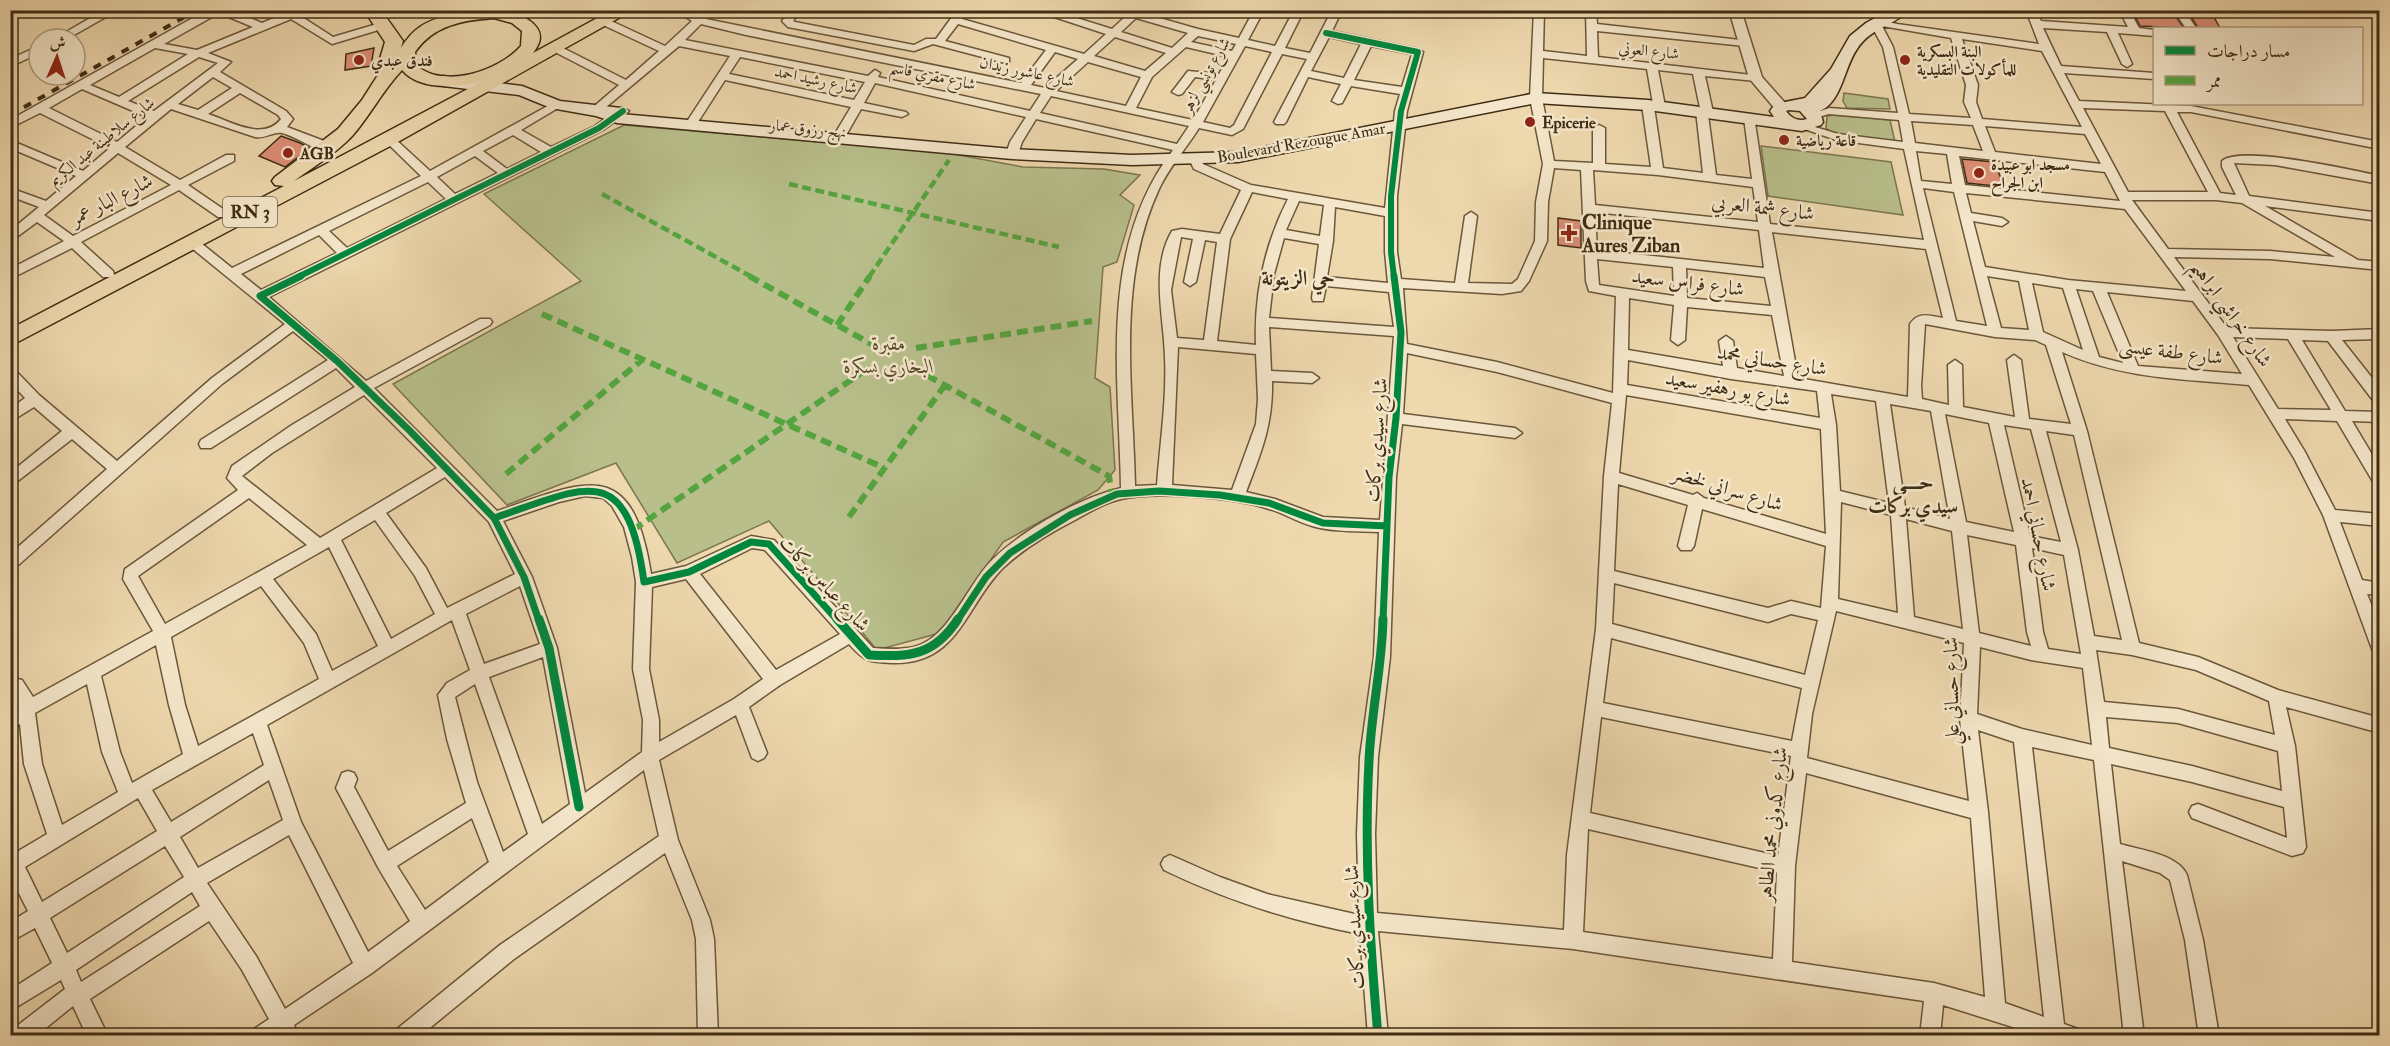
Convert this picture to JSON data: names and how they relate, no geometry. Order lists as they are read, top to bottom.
{
  "streets": {
    "main road": ["نهج رزوق عمار", "Boulevard Rezougue Amar", "RN 3"],
    "street": [
      "شارع العوني",
      "شارع عاشور زيدان",
      "شارع مقري قاسم",
      "شارع تونسي لزهر",
      "شارع رشيد احمد",
      "شارع سلاطينة عبد الكريم",
      "شارع البار عمر",
      "شارع شمة العربي",
      "شارع فراس سعيد",
      "شارع خراشي ابراهيم",
      "شارع طفة عيسى",
      "شارع حساني محمد",
      "شارع بو رهفير سعيد",
      "شارع سيدي بركات",
      "شارع سراني لخضر",
      "شارع حساني احمد",
      "شارع عباس بركات",
      "شارع حساني علي",
      "شارع كدوني محمد الطاهر"
    ]
  },
  "crossings": [
    ["شارع عاشور زيدان", "شارع تونسي لزهر"],
    ["شارع مقري قاسم", "شارع تونسي لزهر"],
    ["شارع مقري قاسم", "Boulevard Rezougue Amar"],
    ["شارع تونسي لزهر", "Boulevard Rezougue Amar"],
    ["شارع تونسي لزهر", "شارع عباس بركات"],
    ["نهج رزوق عمار", "Boulevard Rezougue Amar"],
    ["نهج رزوق عمار", "RN 3"],
    ["Boulevard Rezougue Amar", "شارع سيدي بركات"],
    ["شارع خراشي ابراهيم", "شارع طفة عيسى"],
    ["شارع حساني محمد", "شارع حساني احمد"],
    ["شارع حساني محمد", "شارع حساني علي"],
    ["شارع حساني محمد", "شارع كدوني محمد الطاهر"],
    ["شارع بو رهفير سعيد", "شارع سيدي بركات"],
    ["شارع بو رهفير سعيد", "شارع كدوني محمد الطاهر"],
    ["شارع سيدي بركات", "شارع عباس بركات"],
    ["شارع سراني لخضر", "شارع كدوني محمد الطاهر"]
  ],
  "districts": ["حي الزيتونة", "حــــي سيدي بركات"],
  "parks": ["مقبرة البخاري بسكرة"],
  "places": {
    "other": [
      "فندق عبدي",
      "البنة البسكرية للمأكولات التقليدية",
      "Epicerie",
      "قاعة رياضية",
      "AGB",
      "مسجد ابو عبيدة ابن الجراح"
    ],
    "health": ["Clinique Aures Ziban"]
  },
  "legend": ["مسار دراجات", "ممر"],
  "north": "top"
}
